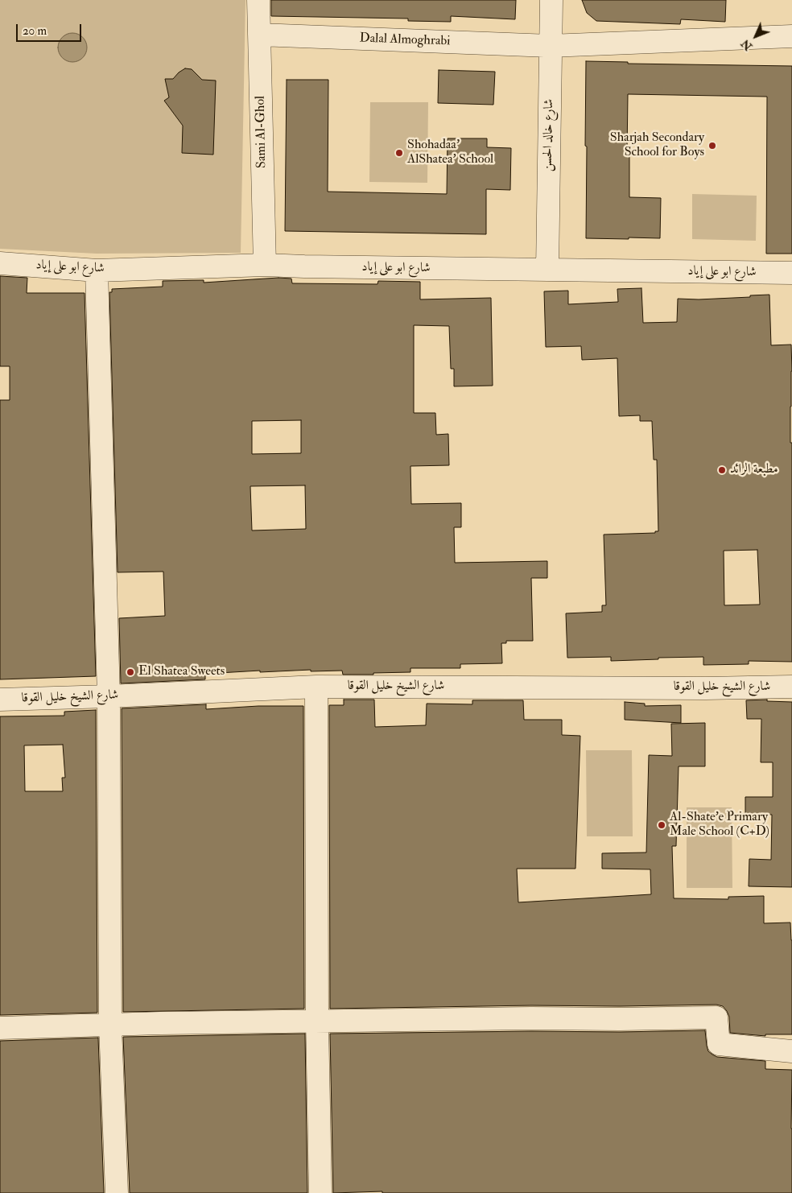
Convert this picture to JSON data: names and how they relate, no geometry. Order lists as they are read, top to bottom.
{
  "streets": {
    "street": [
      "Dalal Almoghrabi",
      "Sami Al-Ghol",
      "شارع خالد الحسن",
      "شارع ابو على إياد",
      "شارع الشيخ خليل القوقا"
    ]
  },
  "crossings": [
    ["Dalal Almoghrabi", "Sami Al-Ghol"],
    ["Dalal Almoghrabi", "شارع خالد الحسن"],
    ["Sami Al-Ghol", "شارع ابو على إياد"],
    ["شارع خالد الحسن", "شارع ابو على إياد"]
  ],
  "places": [
    "Sharjah Secondary School for Boys",
    "Shohadaa' AlShatea' School",
    "مطبعة الرائد",
    "El Shatea Sweets",
    "Al-Shate'e Primary Male School (C+D)"
  ],
  "scale_bar": "20 m",
  "north": "bottom left"
}
